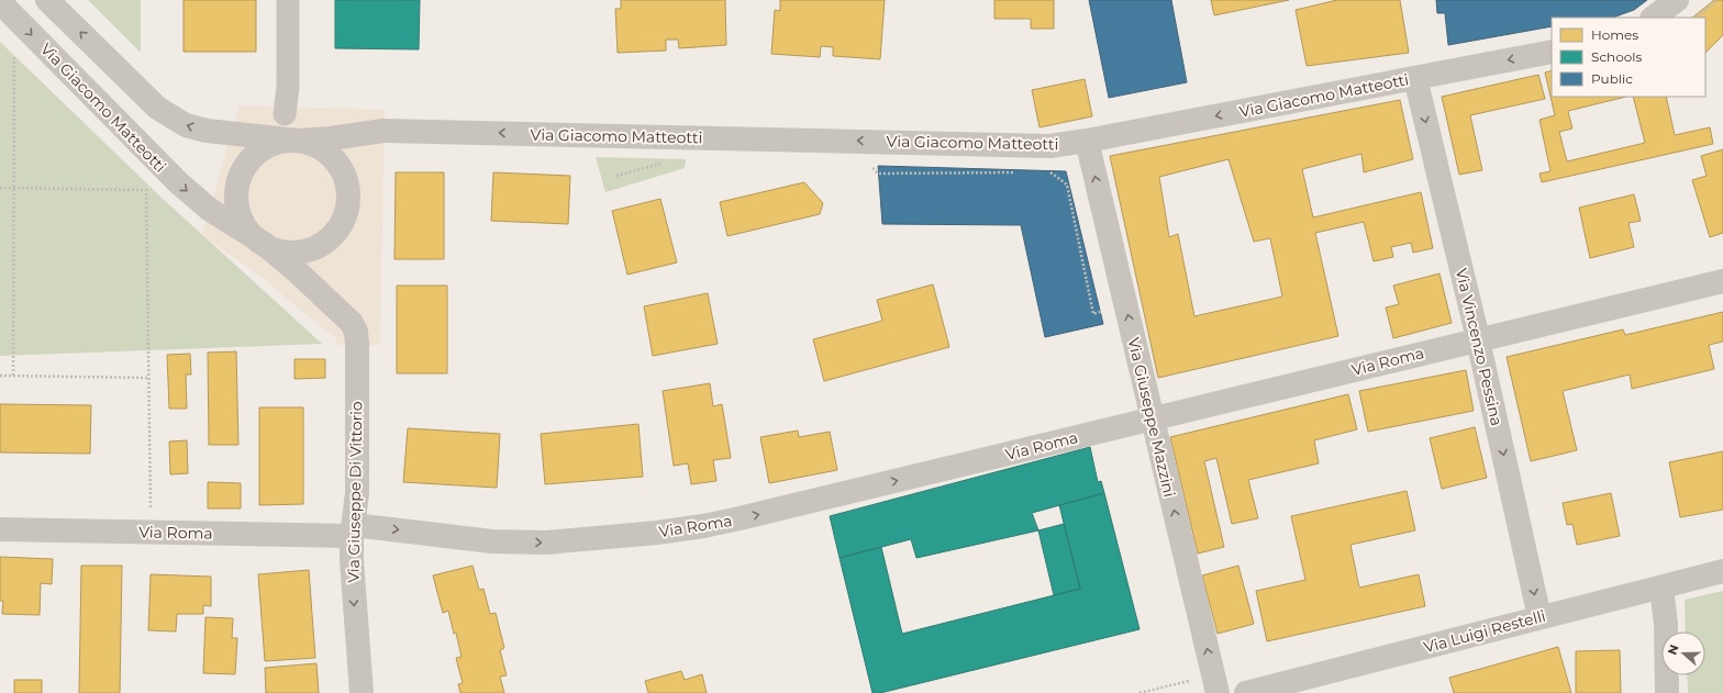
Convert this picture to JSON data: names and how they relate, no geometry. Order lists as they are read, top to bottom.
{
  "streets": {
    "street": [
      "Via Giacomo Matteotti",
      "Via Vincenzo Pessina",
      "Via Roma",
      "Via Giuseppe Mazzini",
      "Via Giuseppe Di Vittorio",
      "Via Luigi Restelli"
    ]
  },
  "crossings": [
    ["Via Giacomo Matteotti", "Via Vincenzo Pessina"],
    ["Via Giacomo Matteotti", "Via Giuseppe Mazzini"],
    ["Via Giacomo Matteotti", "Via Giuseppe Di Vittorio"],
    ["Via Vincenzo Pessina", "Via Roma"],
    ["Via Vincenzo Pessina", "Via Luigi Restelli"],
    ["Via Roma", "Via Giuseppe Mazzini"],
    ["Via Roma", "Via Giuseppe Di Vittorio"]
  ],
  "one_way": ["Via Vincenzo Pessina", "Via Roma", "Via Giuseppe Mazzini"],
  "legend": ["Homes", "Schools", "Public"],
  "north": "left"
}
